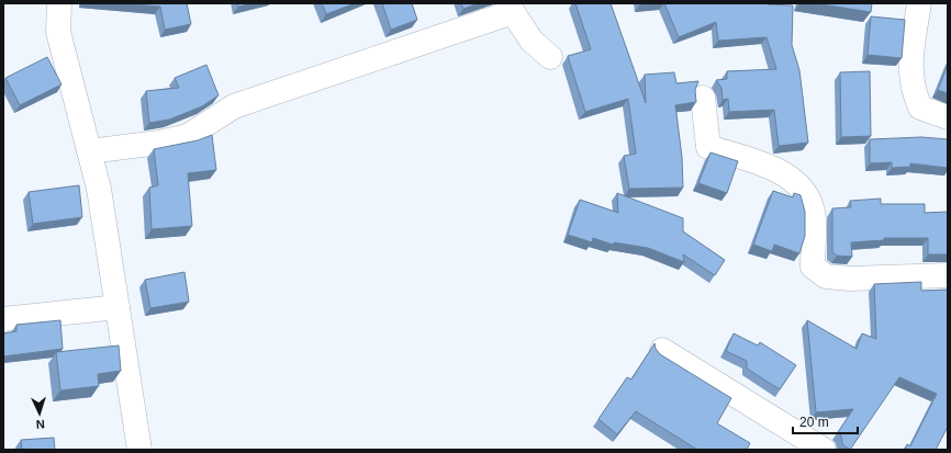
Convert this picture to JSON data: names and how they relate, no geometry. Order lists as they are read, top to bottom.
{
  "scale_bar": "20 m",
  "north": "bottom"
}
